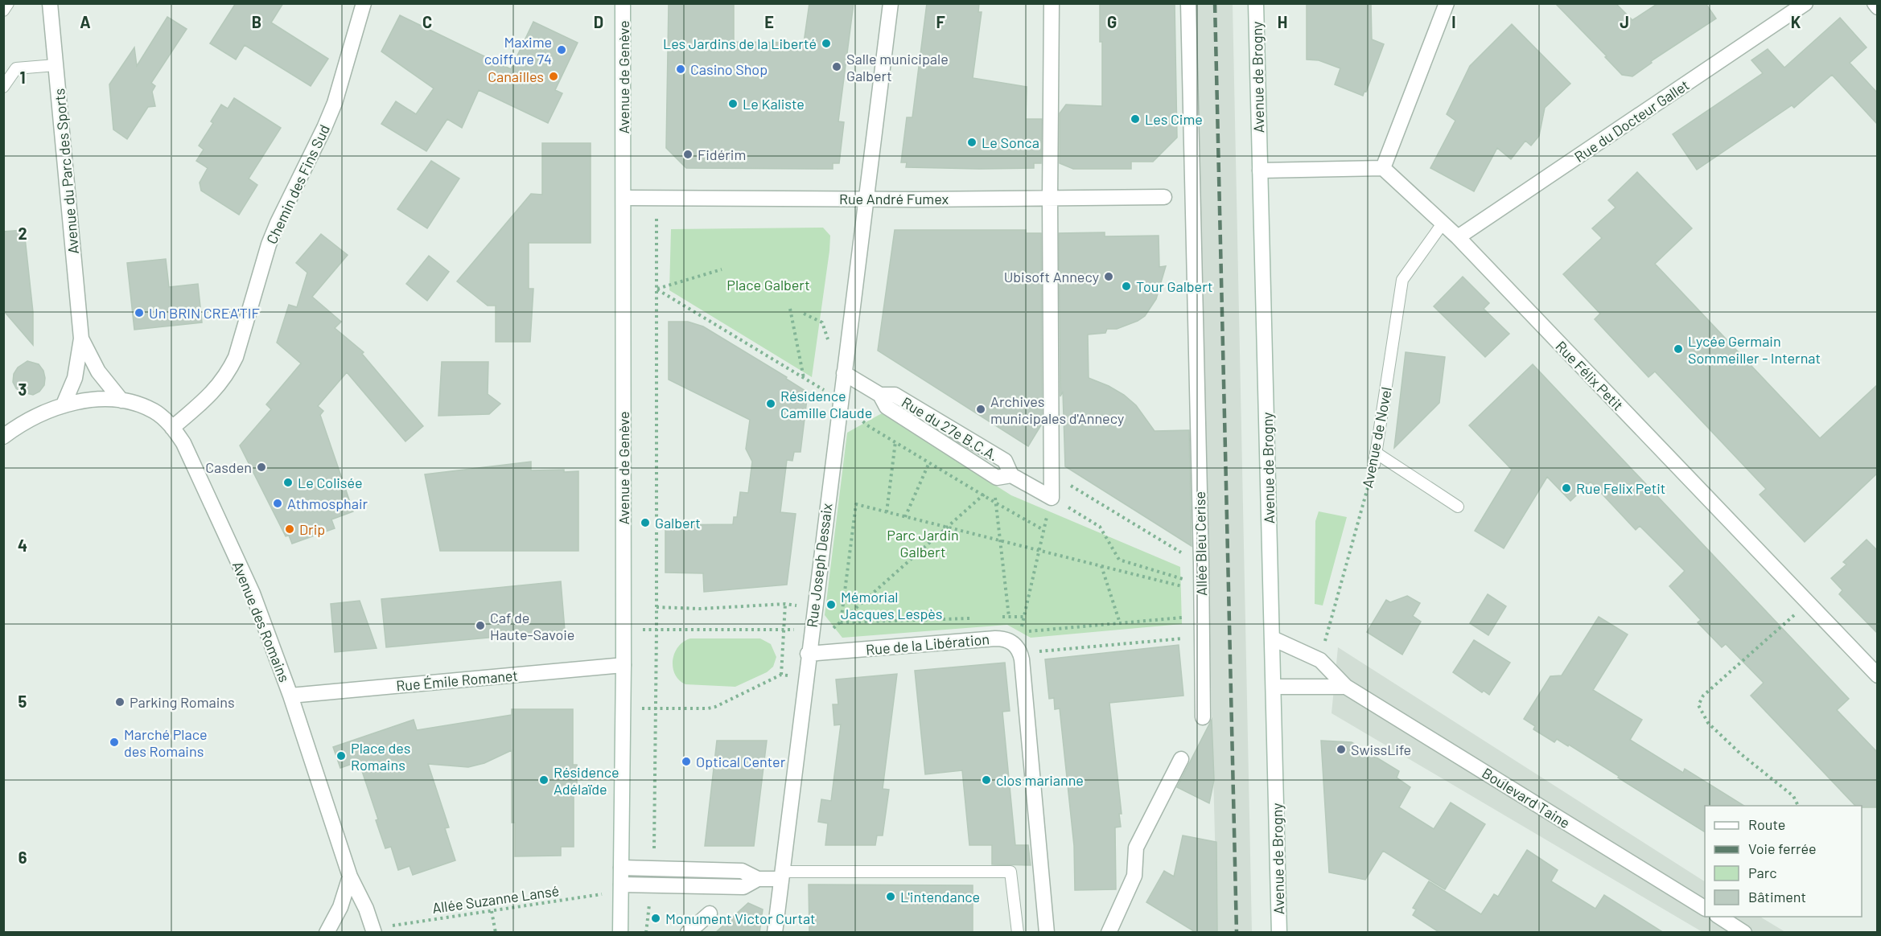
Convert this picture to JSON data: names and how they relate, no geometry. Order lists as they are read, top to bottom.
{
  "streets": {
    "street": [
      "Avenue de Genève",
      "Avenue de Brogny",
      "Rue du Docteur Gallet",
      "Avenue du Parc des Sports",
      "Chemin des Fins Sud",
      "Rue André Fumex",
      "Rue Félix Petit",
      "Rue du 27e B.C.A.",
      "Allée Bleu Cerise",
      "Rue Joseph Dessaix",
      "Avenue des Romains",
      "Rue de la Libération",
      "Rue Émile Romanet",
      "Boulevard Taine"
    ],
    "lane": ["Avenue de Novel"],
    "path": ["Allée Suzanne Lansé"]
  },
  "crossings": [
    ["Avenue de Genève", "Rue André Fumex"],
    ["Avenue de Genève", "Rue Émile Romanet"],
    ["Avenue de Genève", "Allée Suzanne Lansé"],
    ["Avenue de Brogny", "Boulevard Taine"],
    ["Rue du Docteur Gallet", "Rue Félix Petit"],
    ["Avenue du Parc des Sports", "Avenue des Romains"],
    ["Chemin des Fins Sud", "Avenue des Romains"],
    ["Rue André Fumex", "Rue Joseph Dessaix"],
    ["Rue Félix Petit", "Avenue de Novel"],
    ["Rue du 27e B.C.A.", "Rue Joseph Dessaix"],
    ["Avenue de Novel", "Boulevard Taine"],
    ["Rue Joseph Dessaix", "Rue de la Libération"],
    ["Avenue des Romains", "Rue Émile Romanet"],
    ["Avenue des Romains", "Allée Suzanne Lansé"]
  ],
  "parks": ["Place Galbert", "Parc Jardin Galbert"],
  "places": [
    "Les Jardins de la Liberté",
    "Maxime coiffure 74",
    "Salle municipale Galbert",
    "Casino Shop",
    "Canailles",
    "Le Kaliste",
    "Les Cime",
    "Le Sonca",
    "Fidérim",
    "Ubisoft Annecy",
    "Tour Galbert",
    "Un BRIN CREA'TIF",
    "Lycée Germain Sommeiller - Internat",
    "Résidence Camille Claude",
    "Archives municipales d'Annecy",
    "Casden",
    "Le Colisée",
    "Rue Felix Petit",
    "Athmosphair",
    "Galbert",
    "Drip",
    "Mémorial Jacques Lespès",
    "Caf de Haute-Savoie",
    "Parking Romains",
    "Marché Place des Romains",
    "SwissLife",
    "Place des Romains",
    "Optical Center",
    "Résidence Adélaïde",
    "clos marianne",
    "L'intendance",
    "Monument Victor Curtat"
  ],
  "legend": [
    "Route",
    "Voie ferrée",
    "Parc",
    "Bâtiment"
  ],
  "grid": {
    "columns": [
      "A",
      "B",
      "C",
      "D",
      "E",
      "F",
      "G",
      "H",
      "I",
      "J",
      "K"
    ],
    "rows": [
      "1",
      "2",
      "3",
      "4",
      "5",
      "6"
    ]
  }
}
